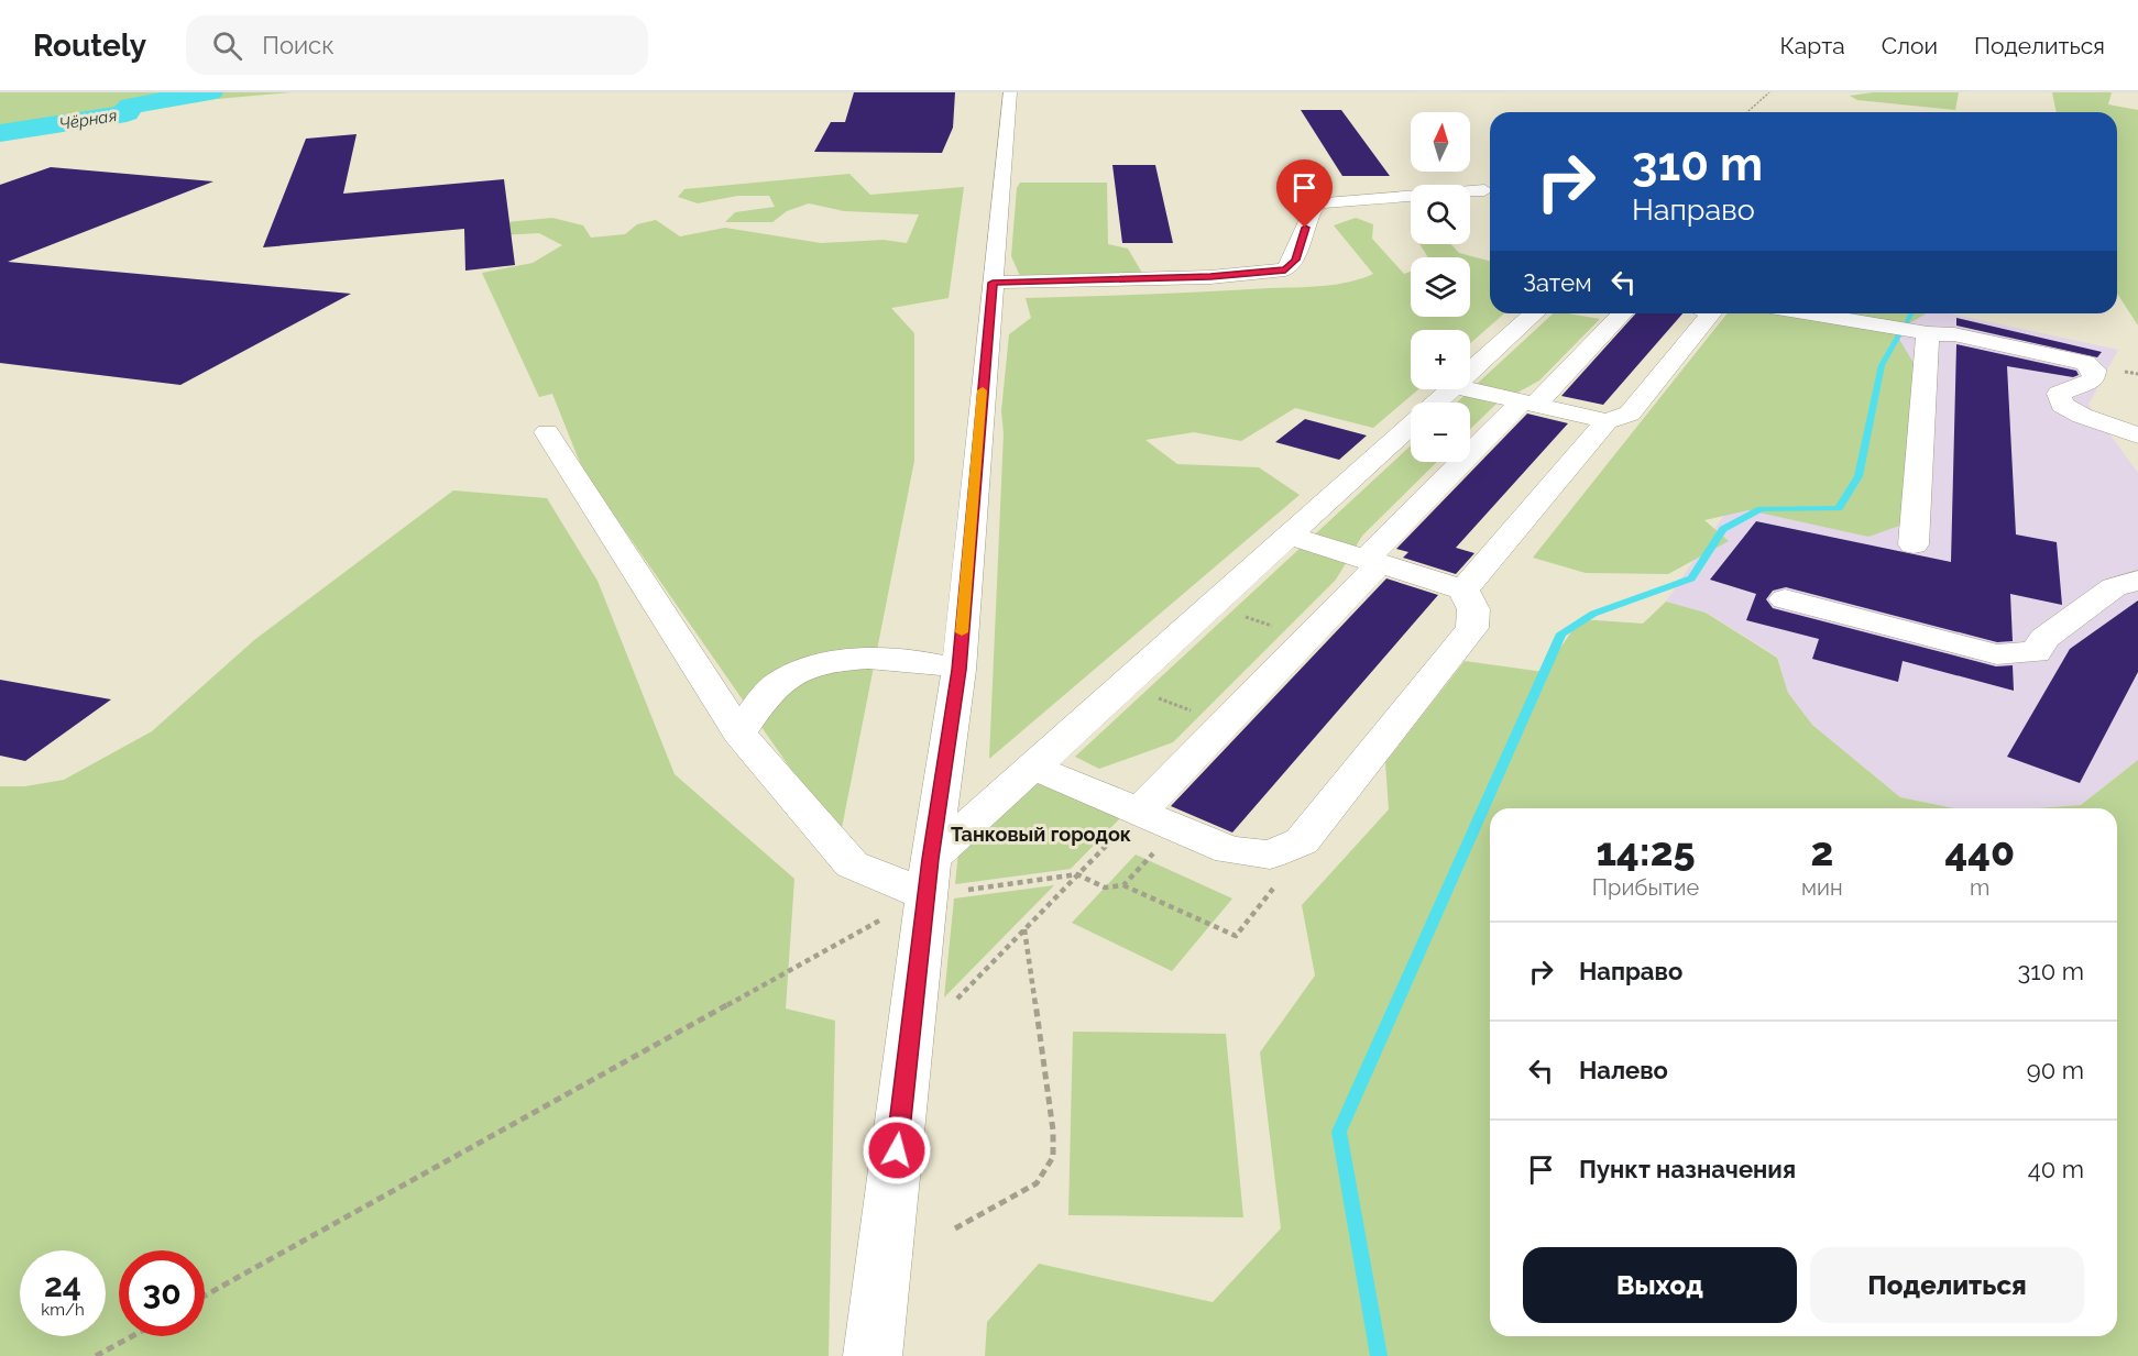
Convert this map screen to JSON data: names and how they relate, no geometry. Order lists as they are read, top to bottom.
{
  "districts": ["Танковый городок"],
  "water": ["Чёрная"],
  "north": "top",
  "page": {
    "header": "Routely",
    "search": "Поиск",
    "nav": ["Карта", "Слои", "Поделиться"],
    "map_buttons": ["+", "−"],
    "turn": ["310 m", "Направо"],
    "then": "Затем",
    "eta": [
      "14:25",
      "Прибытие",
      "2",
      "мин",
      "440",
      "m"
    ],
    "list": [
      {
        "name": "Направо",
        "value": "310 m"
      },
      {
        "name": "Налево",
        "value": "90 m"
      },
      {
        "name": "Пункт назначения",
        "value": "40 m"
      }
    ],
    "buttons": ["Выход", "Поделиться"],
    "speed": "24 km/h",
    "limit": "30"
  }
}
